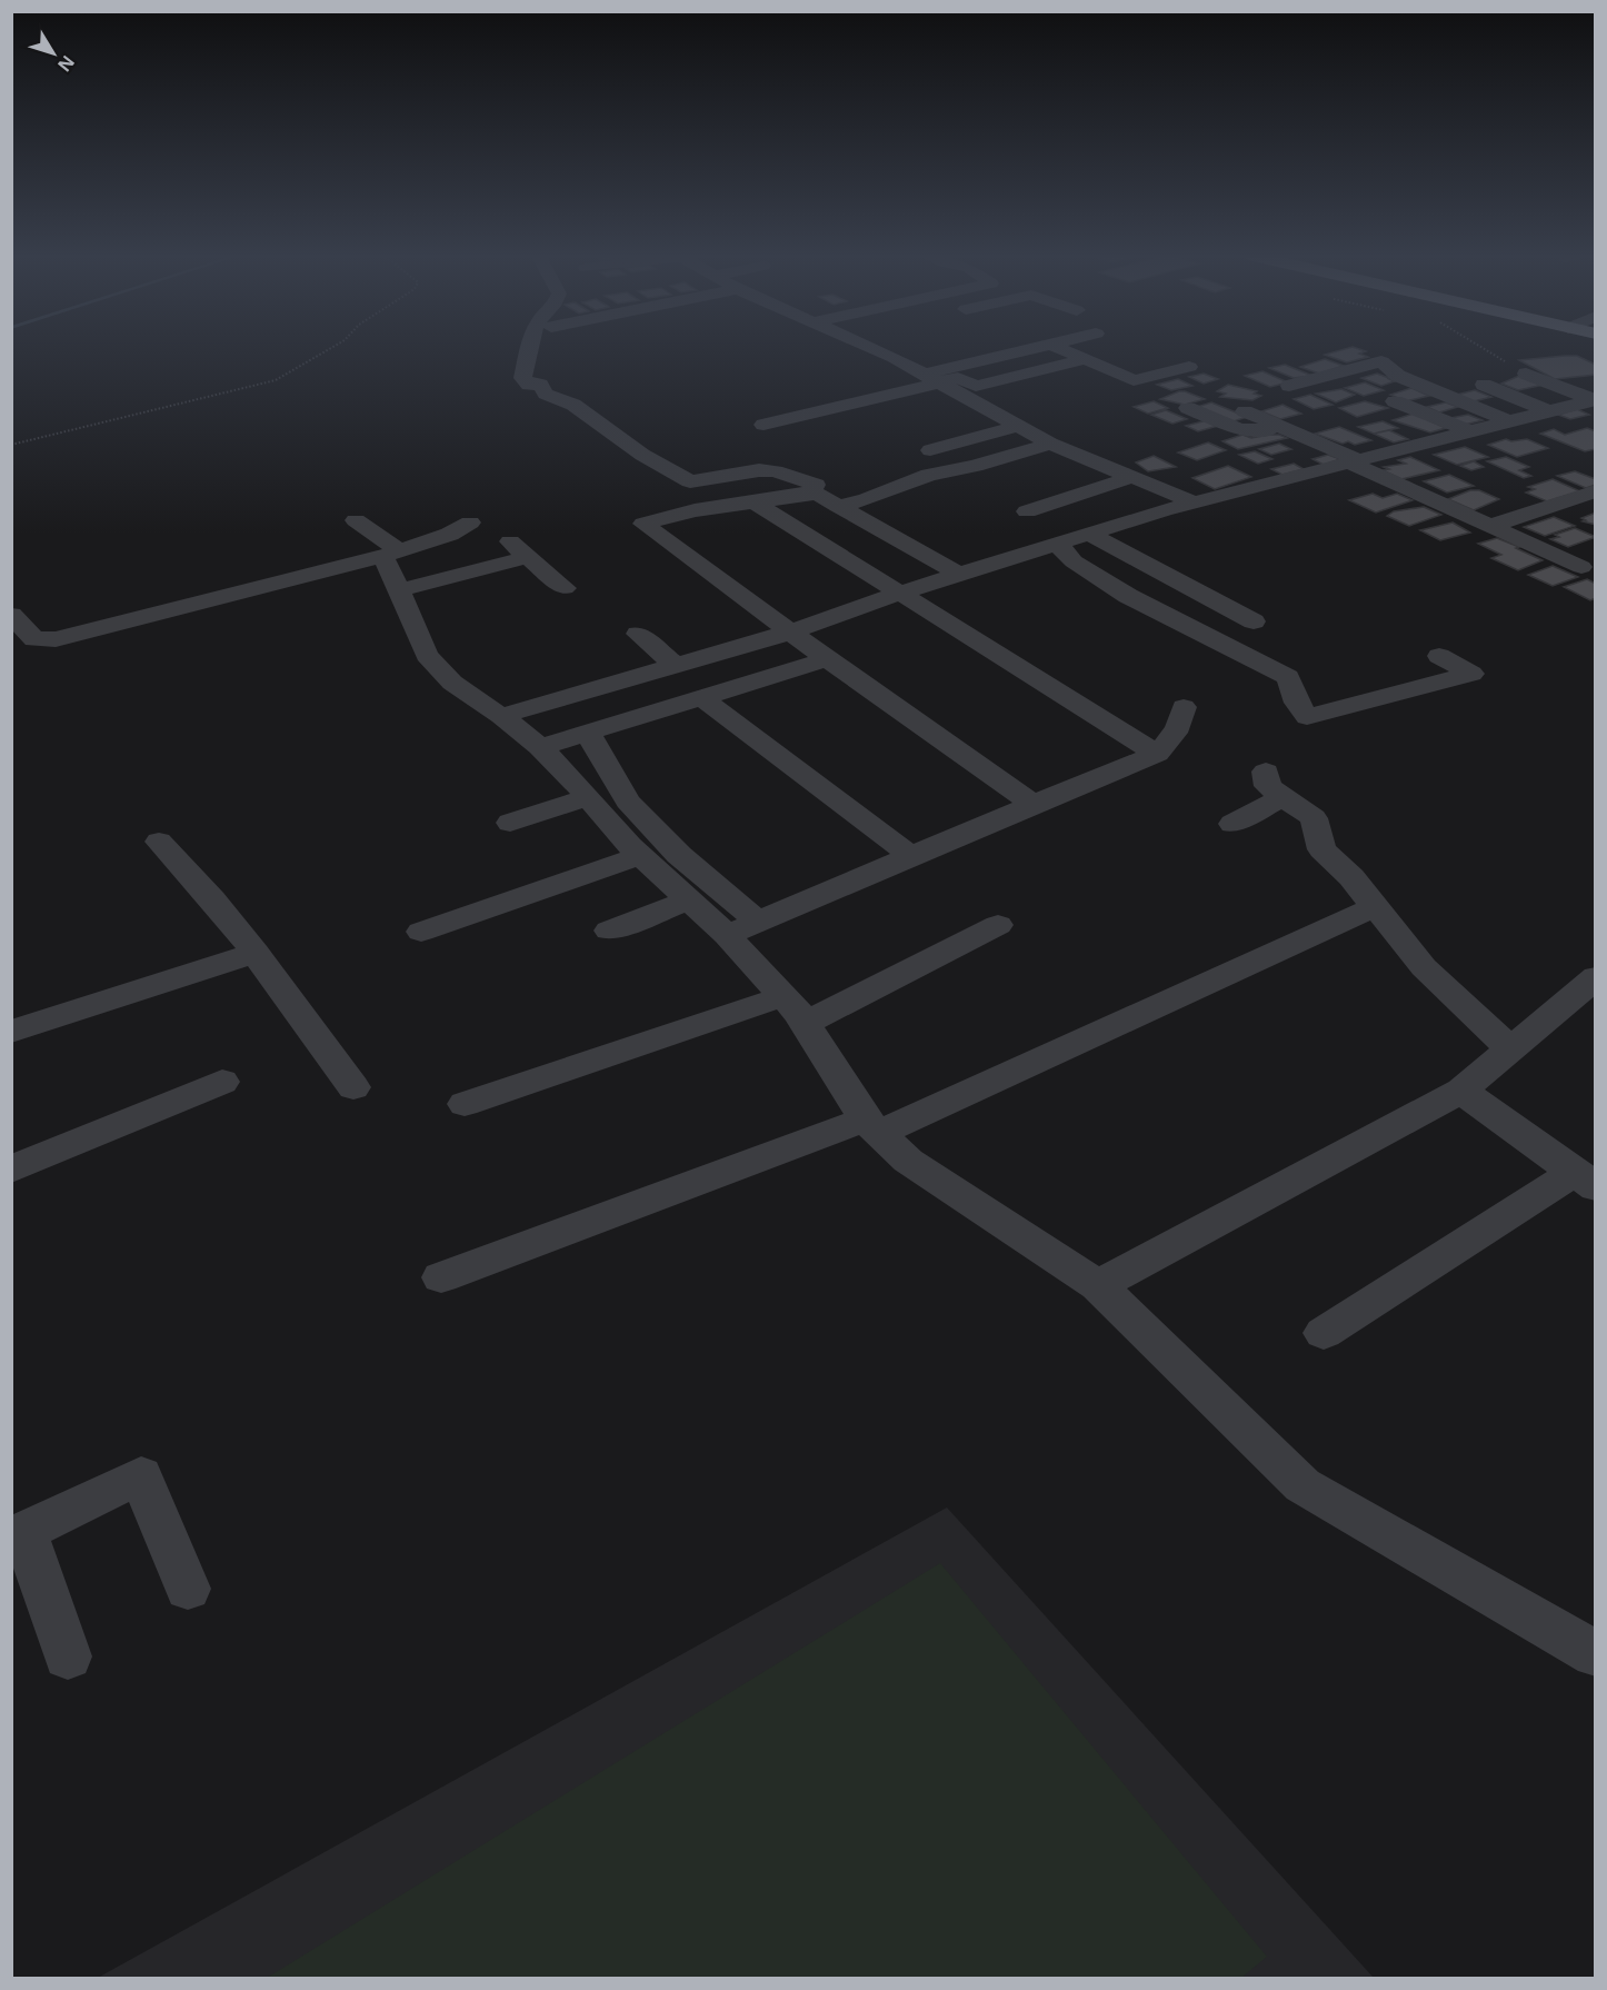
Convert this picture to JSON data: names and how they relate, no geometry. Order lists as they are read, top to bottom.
{
  "north": "bottom right"
}
